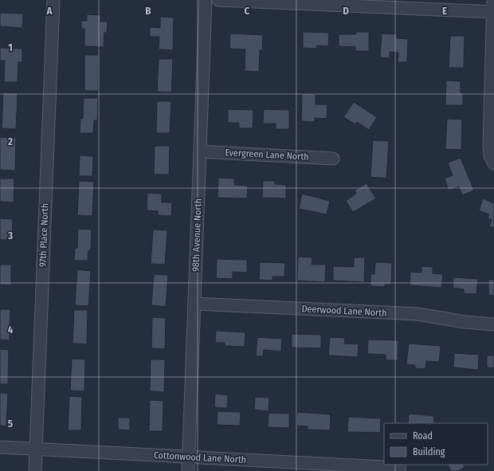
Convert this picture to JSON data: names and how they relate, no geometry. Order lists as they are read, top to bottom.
{
  "streets": {
    "street": [
      "Evergreen Lane North",
      "97th Place North",
      "98th Avenue North",
      "Deerwood Lane North",
      "Cottonwood Lane North"
    ]
  },
  "crossings": [
    ["Evergreen Lane North", "98th Avenue North"],
    ["97th Place North", "Cottonwood Lane North"],
    ["98th Avenue North", "Deerwood Lane North"],
    ["98th Avenue North", "Cottonwood Lane North"]
  ],
  "legend": ["Road", "Building"],
  "grid": {
    "columns": [
      "A",
      "B",
      "C",
      "D",
      "E"
    ],
    "rows": [
      "1",
      "2",
      "3",
      "4",
      "5"
    ]
  }
}
